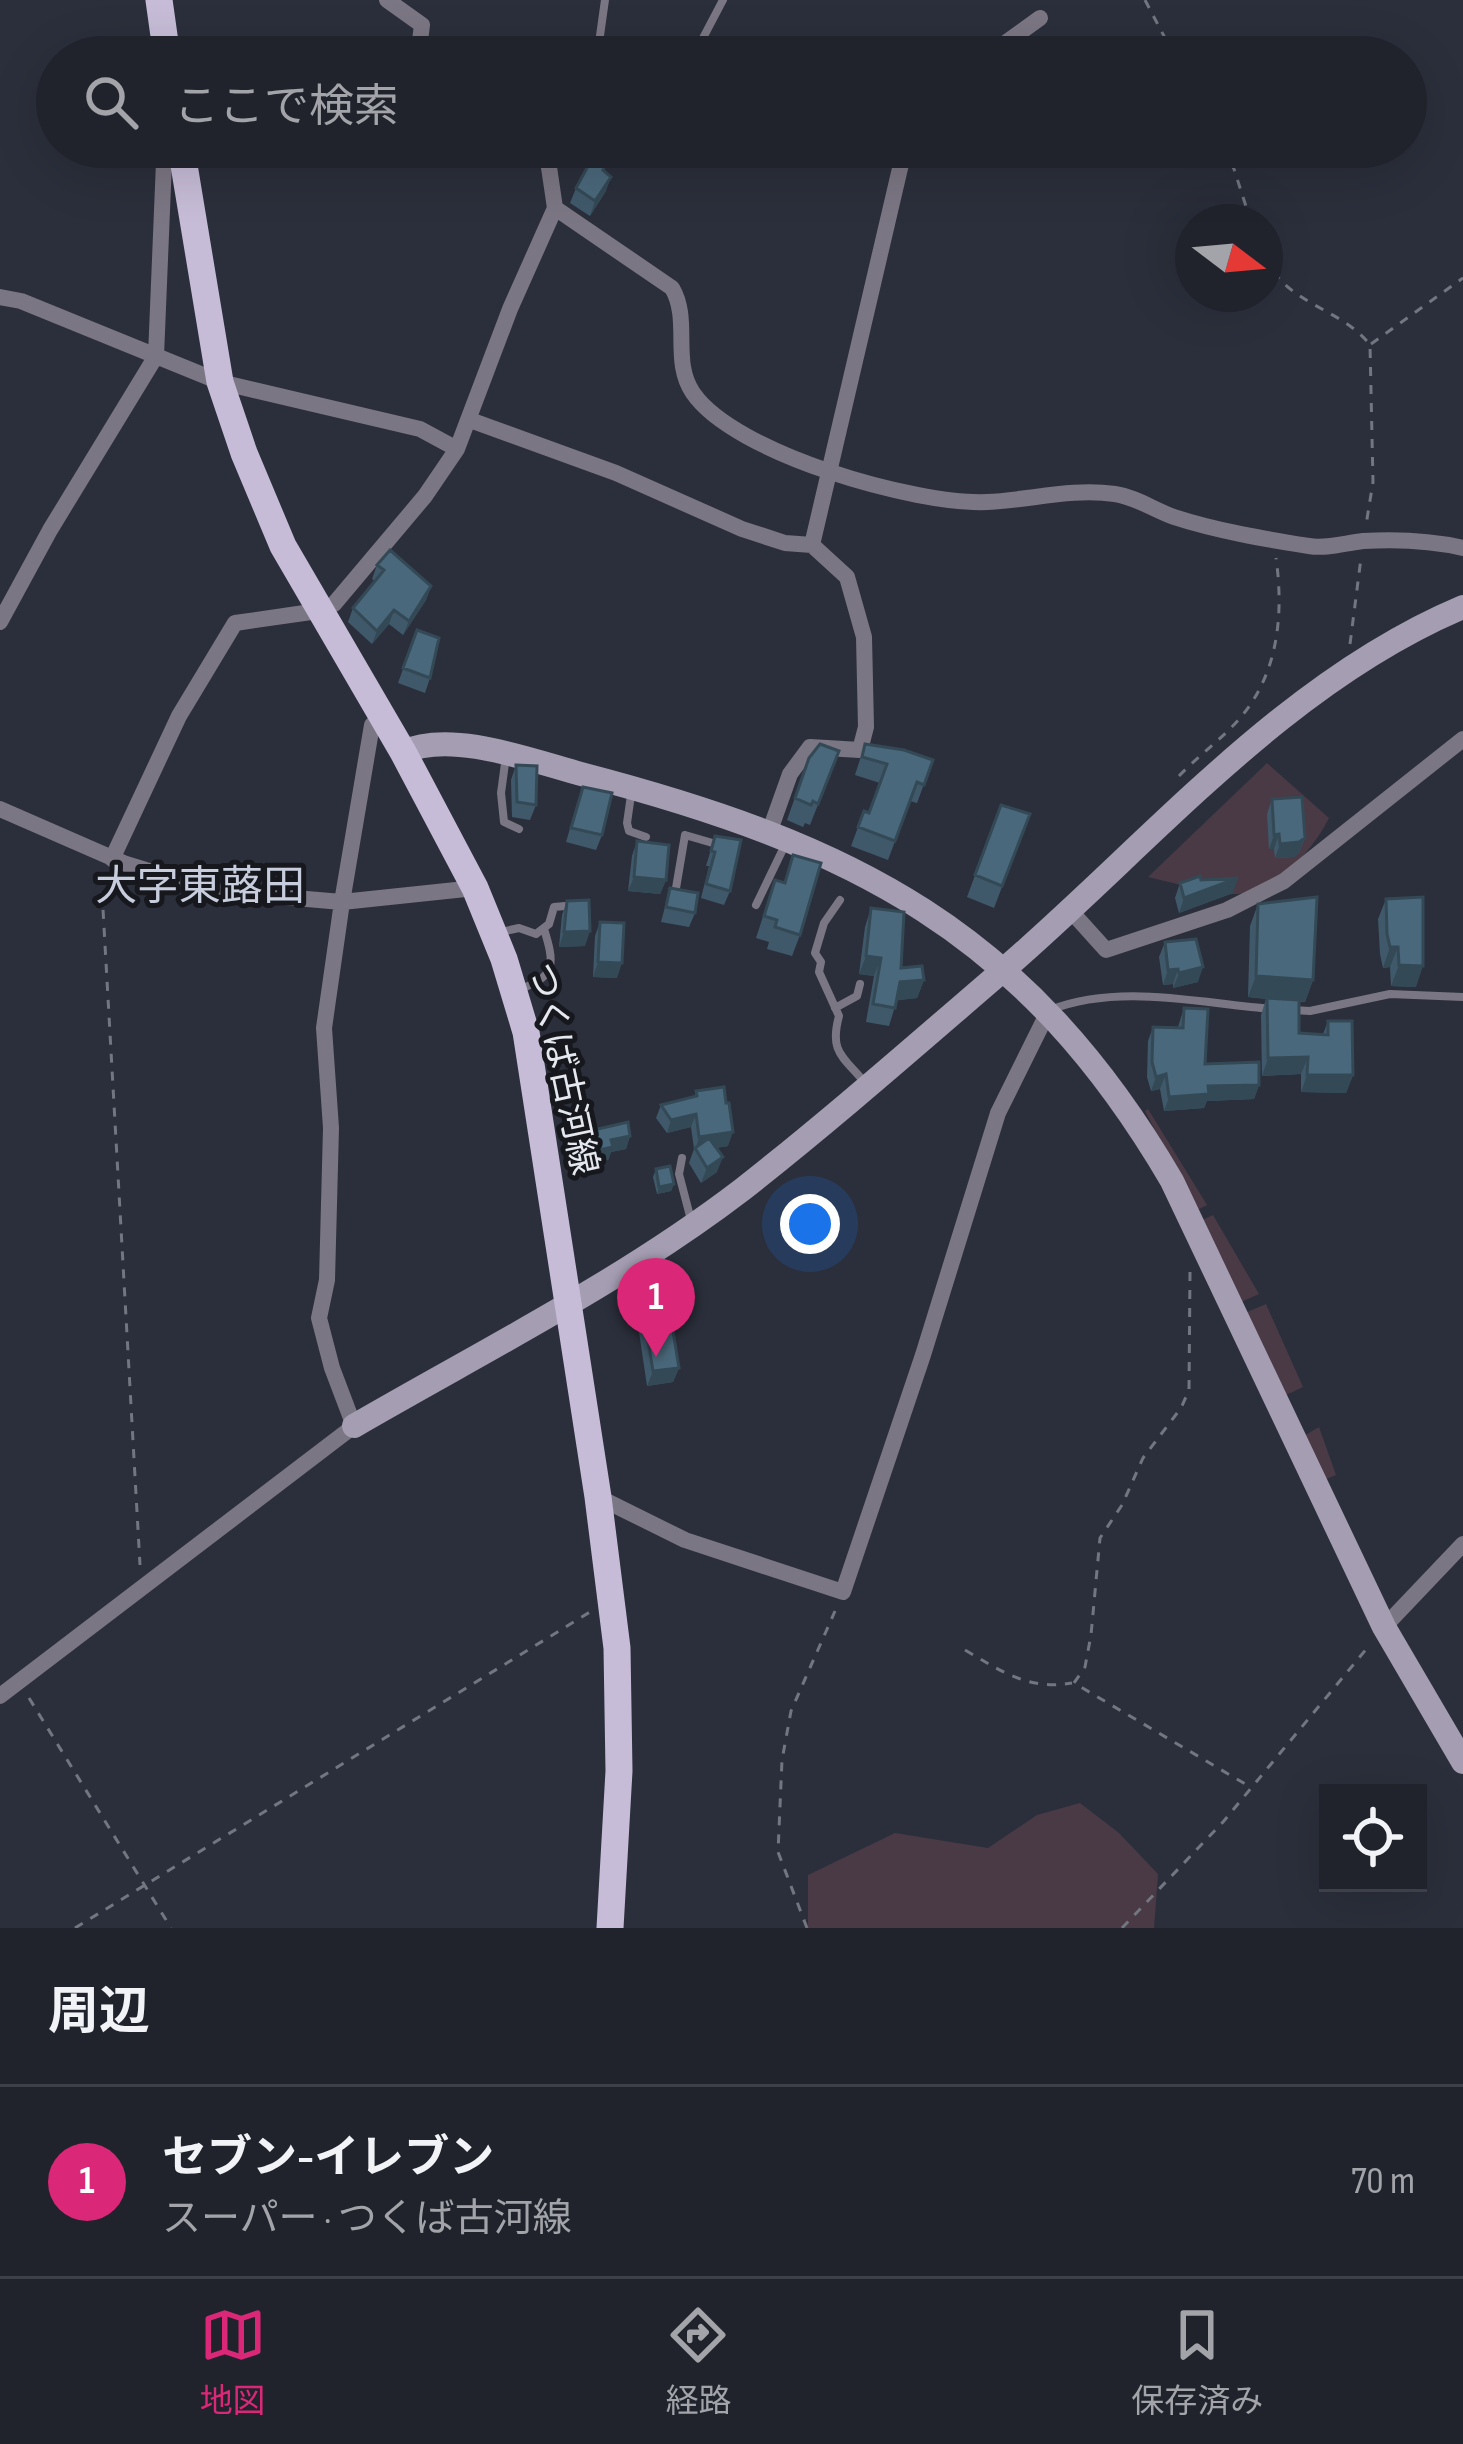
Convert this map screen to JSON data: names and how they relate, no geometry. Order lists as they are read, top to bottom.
{
  "streets": {
    "main road": ["つくば古河線"]
  },
  "districts": ["大字東蕗田"],
  "north": "right",
  "page": {
    "search": "ここで検索",
    "pins": "1",
    "heading": "周辺",
    "list": [
      {
        "mark": "1",
        "name": "セブン-イレブン",
        "note": "スーパー · つくば古河線",
        "value": "70 m"
      }
    ],
    "nav": ["地図", "経路", "保存済み"]
  }
}
